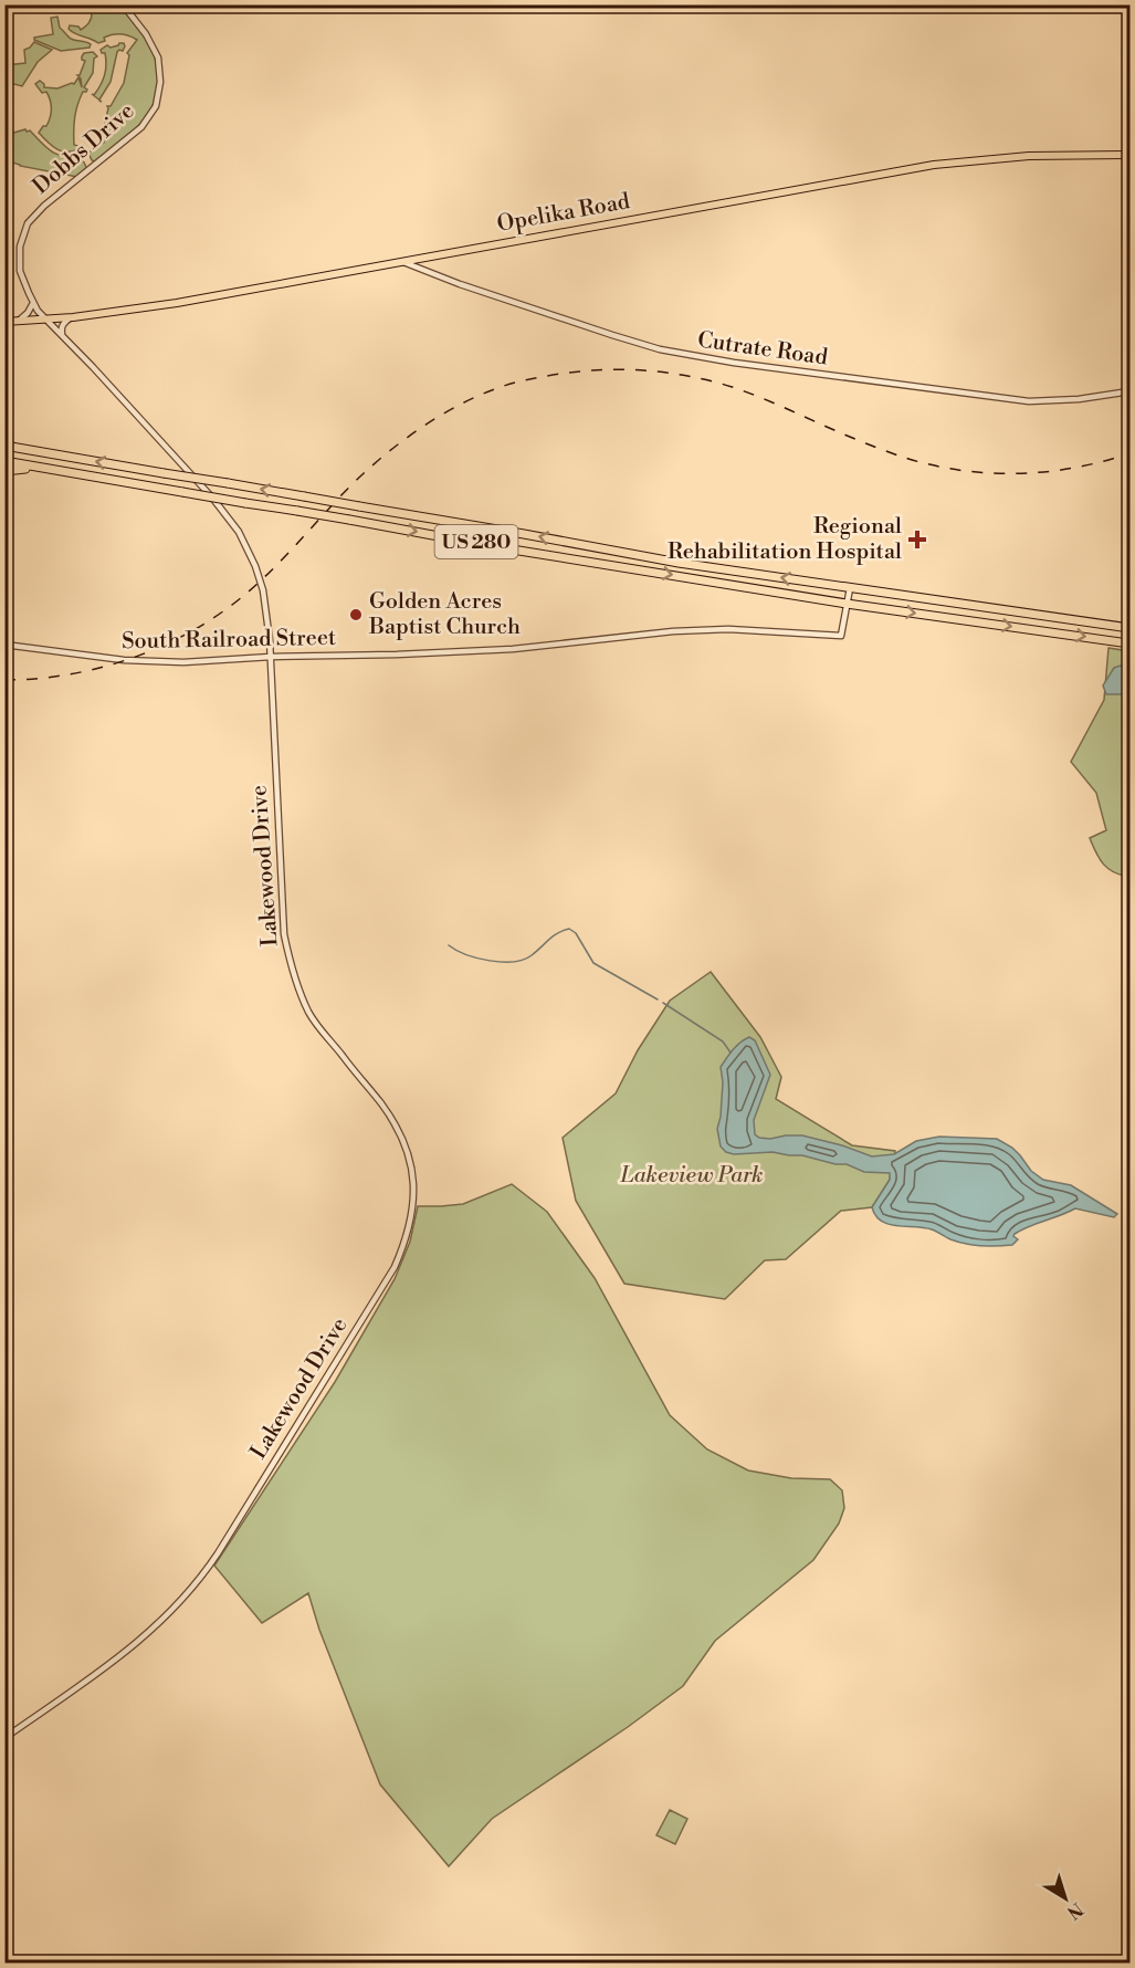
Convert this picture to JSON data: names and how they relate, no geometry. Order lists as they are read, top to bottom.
{
  "streets": {
    "highway": ["US 280"],
    "main road": ["Opelika Road"],
    "street": [
      "Dobbs Drive",
      "Cutrate Road",
      "South Railroad Street",
      "Lakewood Drive"
    ]
  },
  "crossings": [
    ["Dobbs Drive", "Opelika Road"],
    ["Dobbs Drive", "Lakewood Drive"],
    ["Opelika Road", "Cutrate Road"],
    ["Opelika Road", "Lakewood Drive"],
    ["US 280", "South Railroad Street"],
    ["South Railroad Street", "Lakewood Drive"]
  ],
  "parks": ["Lakeview Park"],
  "places": {
    "health": ["Regional Rehabilitation Hospital"],
    "other": ["Golden Acres Baptist Church"]
  },
  "north": "bottom right"
}
